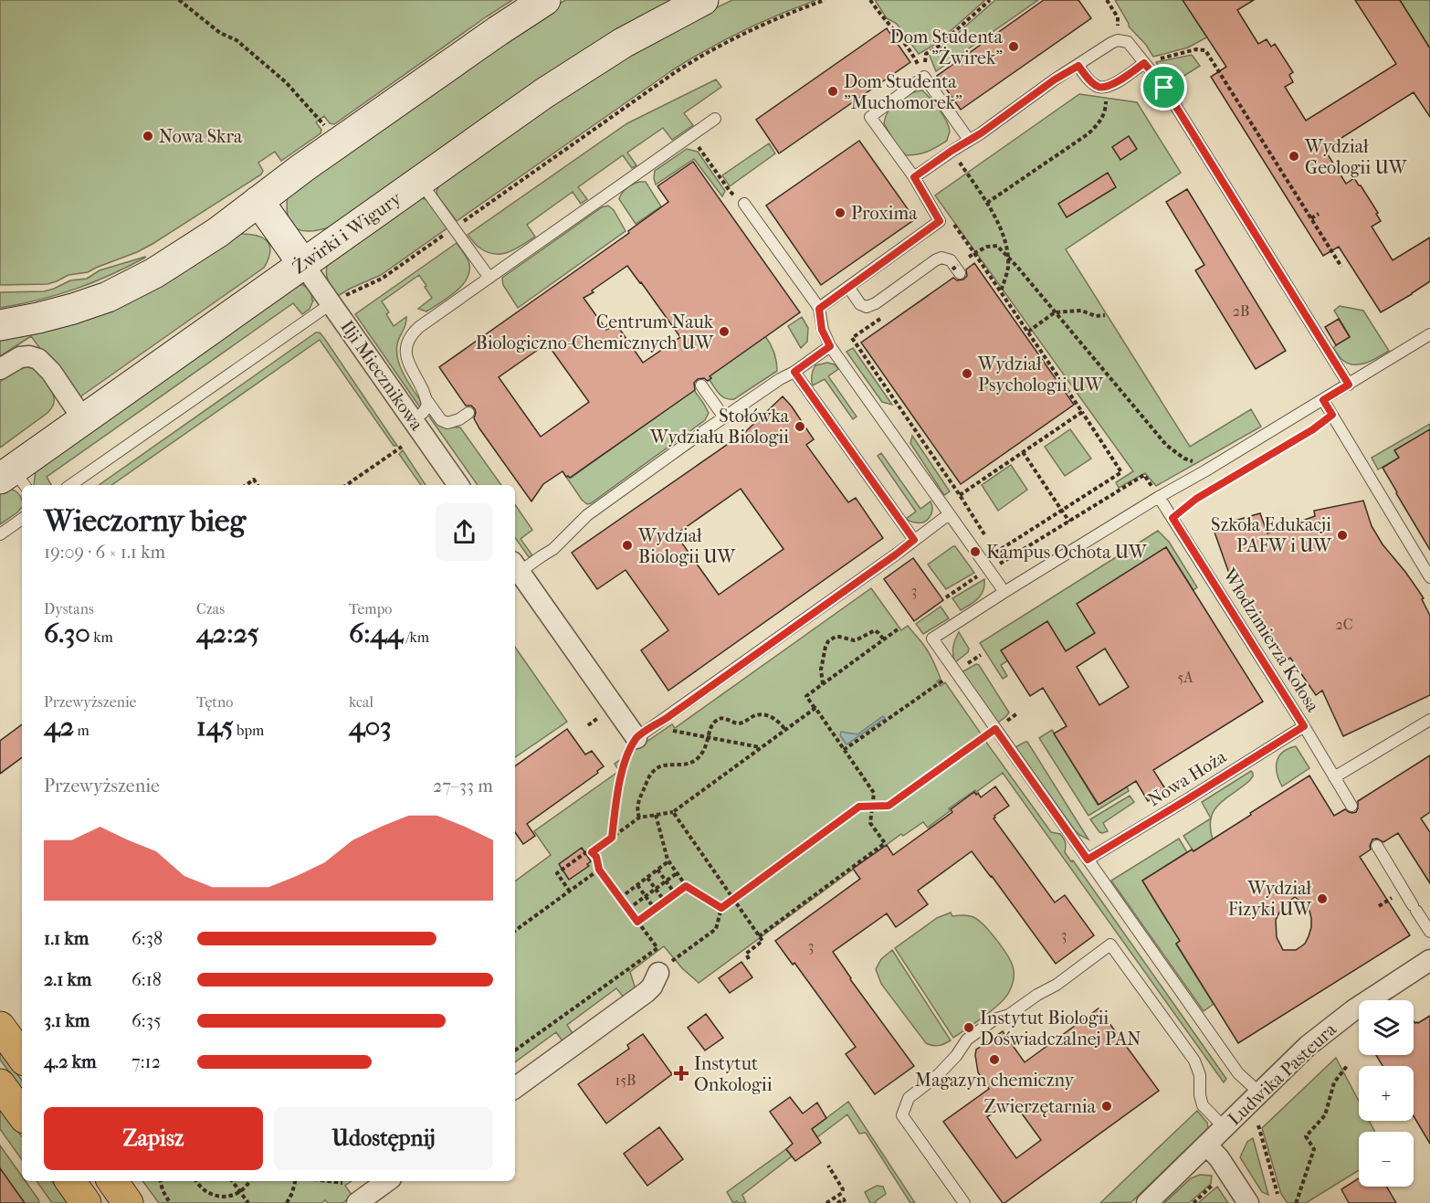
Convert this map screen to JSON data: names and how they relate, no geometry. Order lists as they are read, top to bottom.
{
  "streets": {
    "main road": ["Żwirki i Wigury"],
    "street": ["Ilji Miecznikowa", "Ludwika Pasteura"],
    "lane": ["Włodzimierza Kołosa", "Nowa Hoża"]
  },
  "crossings": [
    ["Żwirki i Wigury", "Ilji Miecznikowa"],
    ["Włodzimierza Kołosa", "Nowa Hoża"]
  ],
  "places": {
    "other": [
      "Dom Studenta \"Żwirek\"",
      "Dom Studenta \"Muchomorek\"",
      "Nowa Skra",
      "Wydział Geologii UW",
      "Proxima",
      "Centrum Nauk Biologiczno-Chemicznych UW",
      "Wydział Psychologii UW",
      "Stołówka Wydziału Biologii",
      "Szkoła Edukacji PAFW i UW",
      "Wydział Biologii UW",
      "Kampus Ochota UW",
      "Wydział Fizyki UW",
      "Instytut Biologii Doświadczalnej PAN",
      "Magazyn chemiczny",
      "Zwierzętarnia"
    ],
    "health": ["Instytut Onkologii"]
  },
  "house_numbers": [
    "2B",
    "3",
    "2C",
    "5A",
    "3",
    "3",
    "15B"
  ],
  "page": {
    "heading": ["Wieczorny bieg", "19:09 · 6 × 1.1 km"],
    "stats": [
      ["Dystans", "6.30 km"],
      ["Czas", "42:25"],
      ["Tempo", "6:44 /km"],
      ["Przewyższenie", "42 m"],
      ["Tętno", "145 bpm"],
      ["kcal", "403"]
    ],
    "chart": ["Przewyższenie", "27–33 m"],
    "list": [
      {
        "name": "1.1 km",
        "note": "6:38"
      },
      {
        "name": "2.1 km",
        "note": "6:18"
      },
      {
        "name": "3.1 km",
        "note": "6:35"
      },
      {
        "name": "4.2 km",
        "note": "7:12"
      }
    ],
    "map_buttons": ["+", "−"],
    "buttons": ["Zapisz", "Udostępnij"]
  }
}
